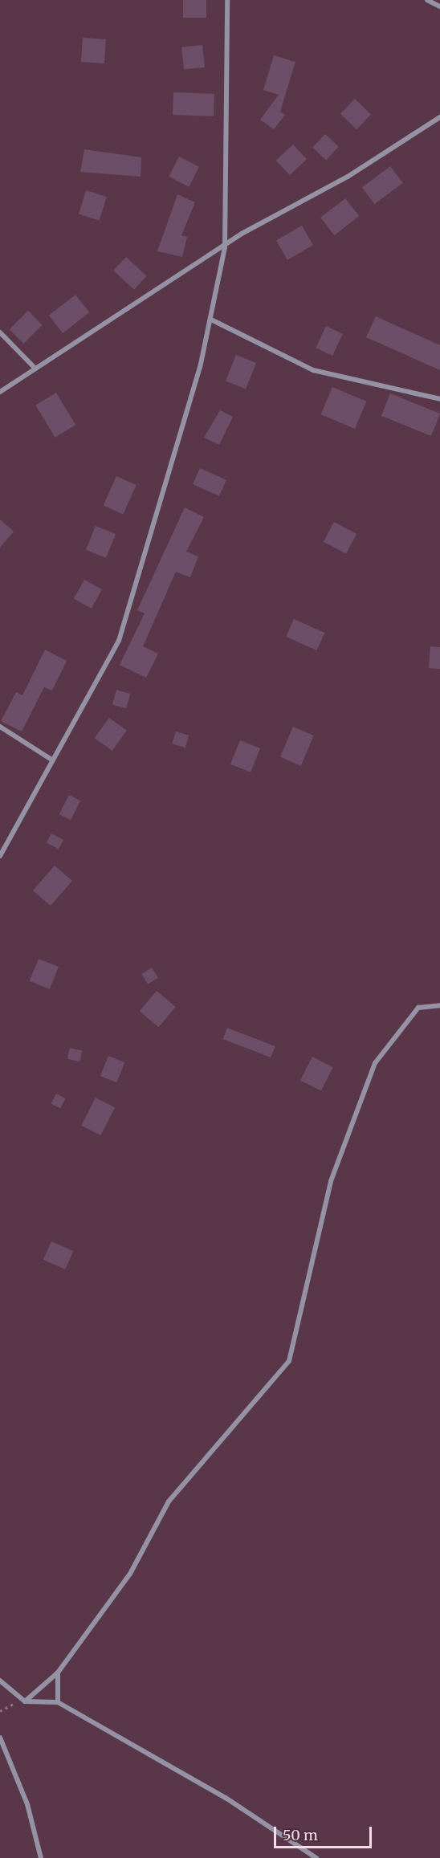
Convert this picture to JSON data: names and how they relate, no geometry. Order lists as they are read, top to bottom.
{
  "scale_bar": "50 m"
}
